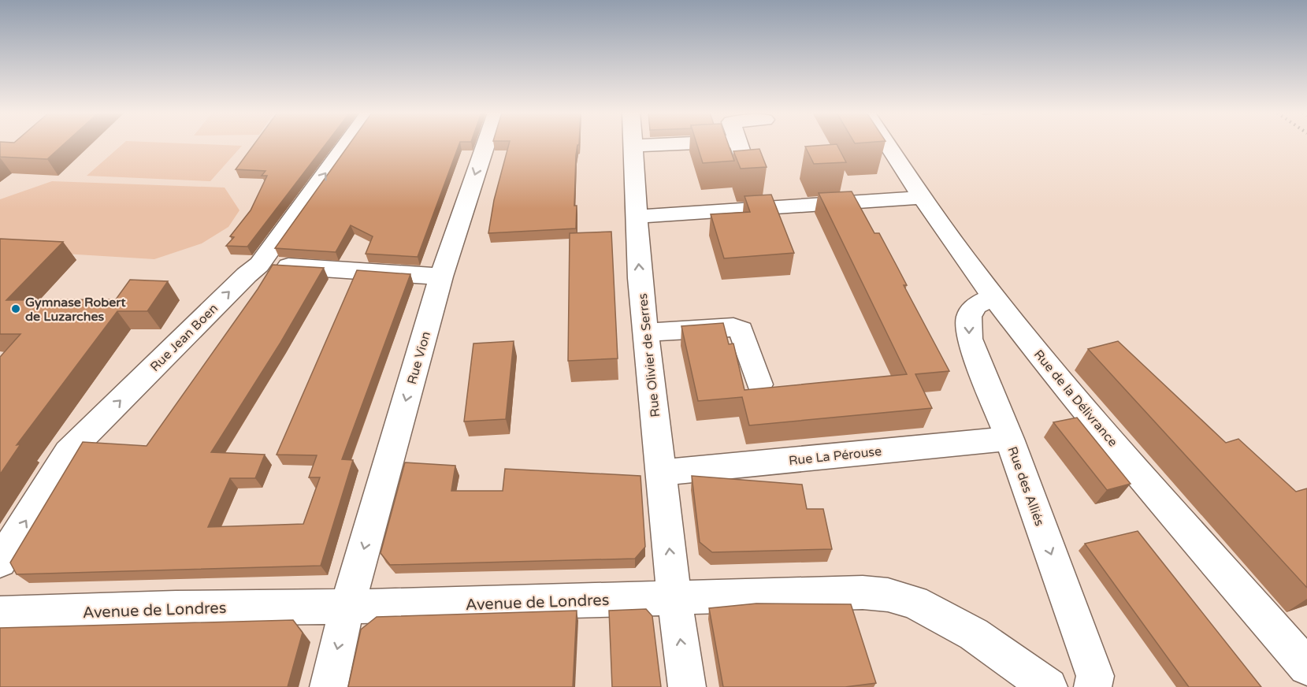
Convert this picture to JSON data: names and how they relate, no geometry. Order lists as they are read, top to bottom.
{
  "streets": {
    "street": [
      "Rue Jean Boen",
      "Rue Olivier de Serres",
      "Rue Vion",
      "Rue de la Délivrance",
      "Rue La Pérouse",
      "Rue des Alliés",
      "Avenue de Londres"
    ]
  },
  "crossings": [
    ["Rue Olivier de Serres", "Rue La Pérouse"],
    ["Rue Olivier de Serres", "Avenue de Londres"],
    ["Rue Vion", "Avenue de Londres"],
    ["Rue de la Délivrance", "Rue des Alliés"],
    ["Rue La Pérouse", "Rue des Alliés"]
  ],
  "one_way": [
    "Rue Jean Boen",
    "Rue Olivier de Serres",
    "Rue Vion",
    "Rue des Alliés"
  ],
  "places": ["Gymnase Robert de Luzarches"]
}
